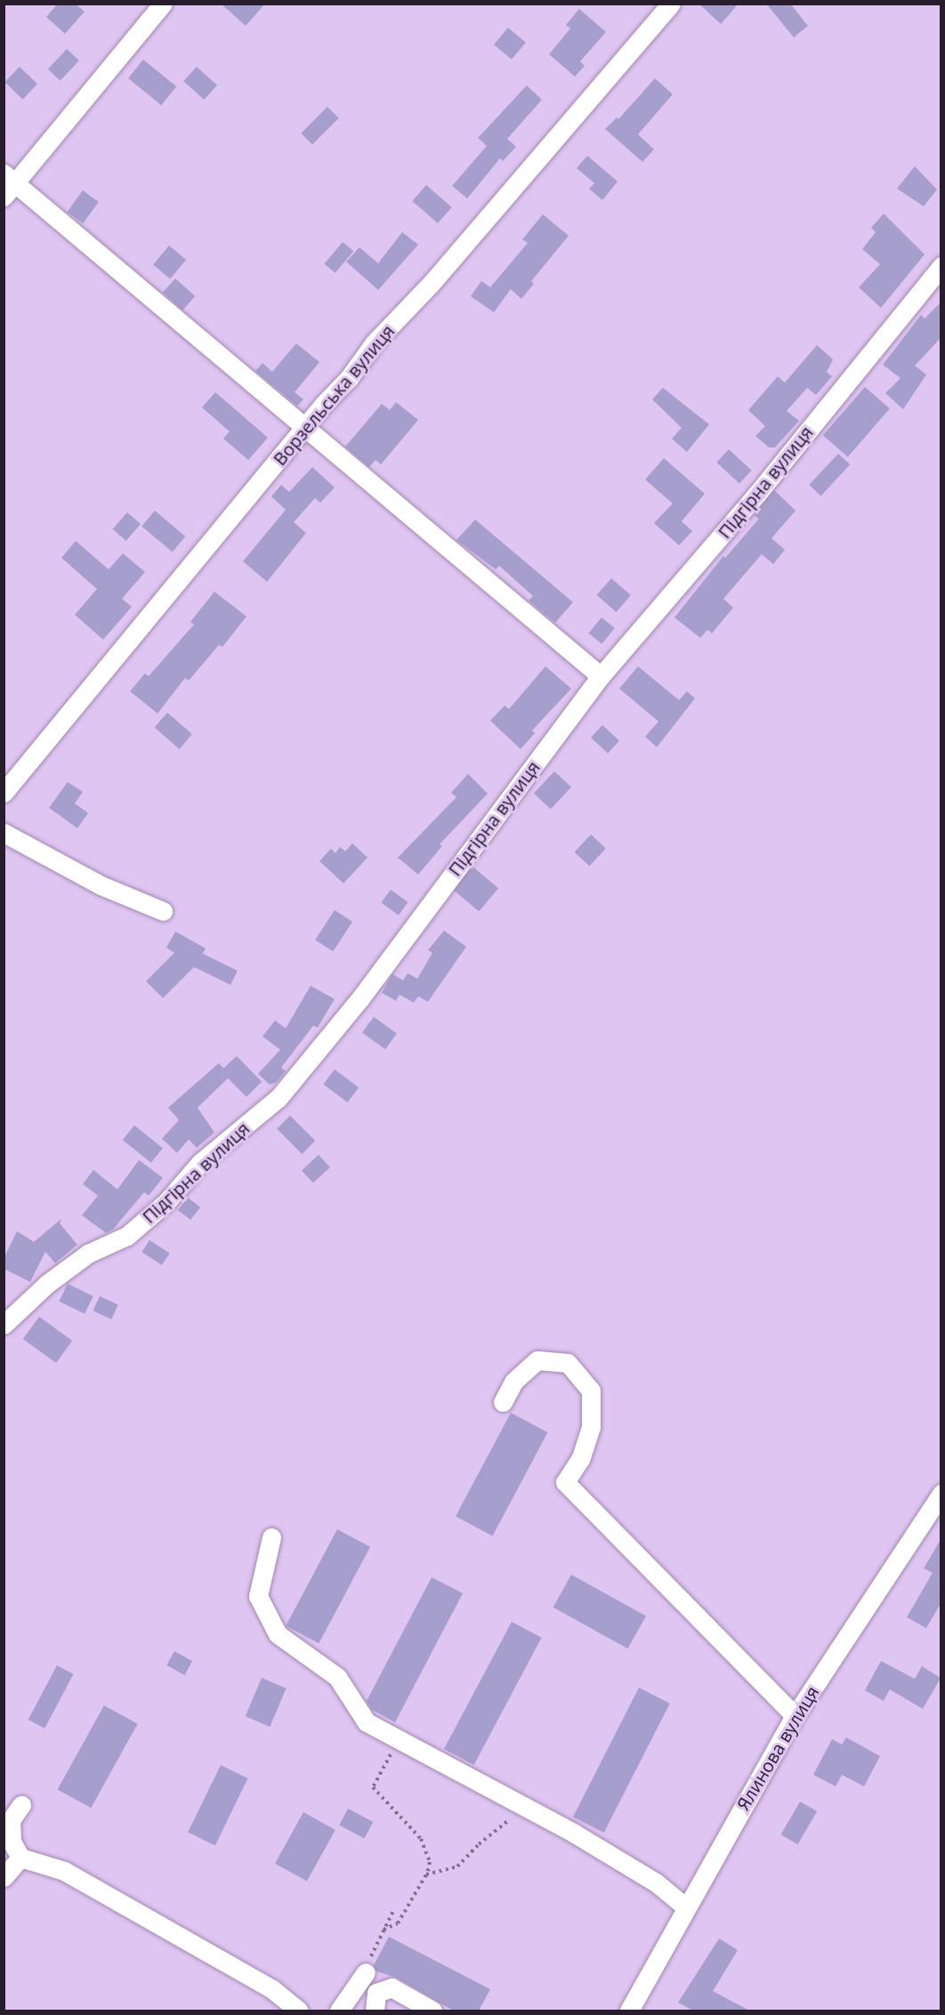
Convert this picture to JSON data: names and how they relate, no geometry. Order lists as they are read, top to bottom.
{
  "streets": {
    "street": ["Ворзельська вулиця", "Підгірна вулиця", "Ялинова вулиця"]
  }
}
